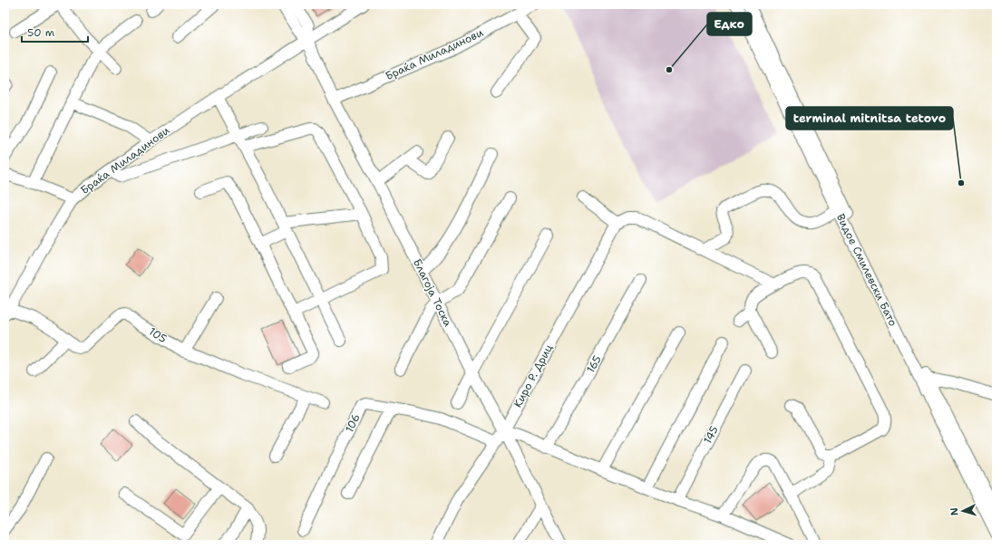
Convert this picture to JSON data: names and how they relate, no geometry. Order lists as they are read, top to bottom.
{
  "streets": {
    "street": [
      "Браќа Миладинови",
      "Видое Смилевски Бато",
      "Благоја Тоска",
      "105",
      "165",
      "Киро Р. Дриц",
      "106",
      "145"
    ]
  },
  "crossings": [
    ["Браќа Миладинови", "Благоја Тоска"],
    ["Браќа Миладинови", "105"],
    ["Благоја Тоска", "Киро Р. Дриц"],
    ["Киро Р. Дриц", "106"]
  ],
  "places": ["Едко", "terminal mitnitsa tetovo"],
  "scale_bar": "50 m",
  "north": "left"
}
